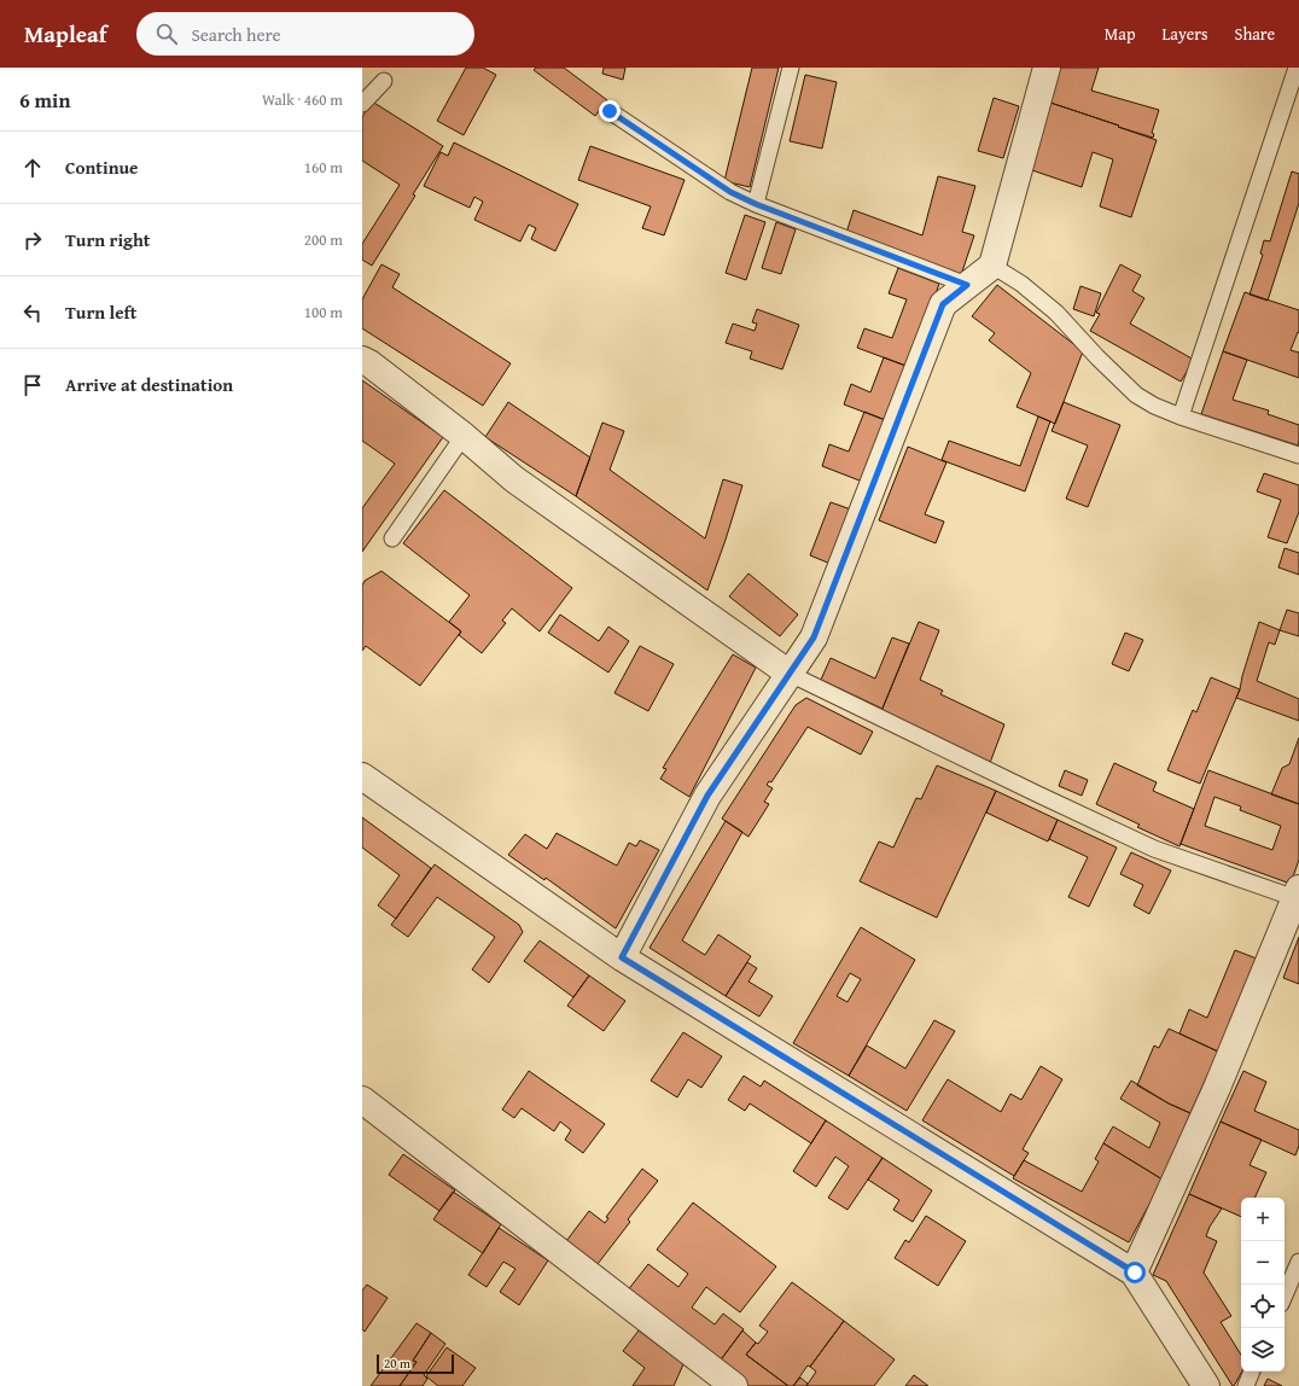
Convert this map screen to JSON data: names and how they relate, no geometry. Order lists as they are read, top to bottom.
{
  "scale_bar": "20 m",
  "page": {
    "header": "Mapleaf",
    "search": "Search here",
    "nav": ["Map", "Layers", "Share"],
    "heading": ["6 min", "Walk · 460 m"],
    "list": [
      ["Continue", "160 m"],
      ["Turn right", "200 m"],
      ["Turn left", "100 m"],
      "Arrive at destination"
    ],
    "map_buttons": ["+", "−"],
    "scale": "20 m"
  }
}
